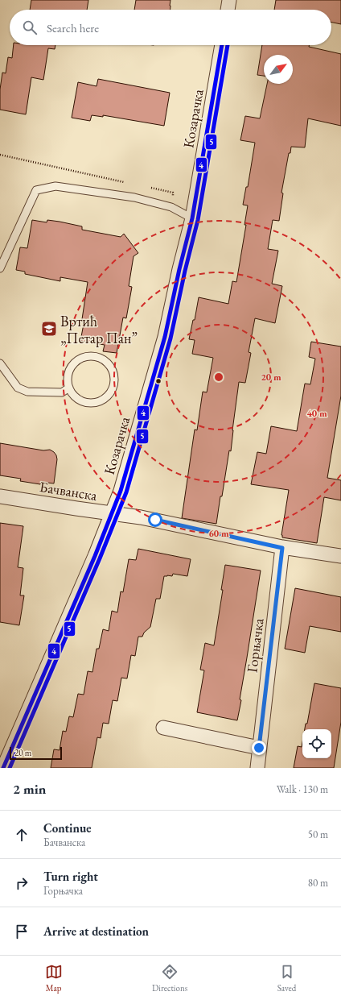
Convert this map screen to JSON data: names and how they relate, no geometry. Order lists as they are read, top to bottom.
{
  "streets": {
    "street": ["Козарачка", "Бачванска", "Горњачка"]
  },
  "crossings": [
    ["Козарачка", "Бачванска"],
    ["Бачванска", "Горњачка"]
  ],
  "places": {
    "school or university": ["Вртић „Петар Пан”"]
  },
  "lines": ["transit line 4", "transit line 5"],
  "scale_bar": "20 m",
  "north": "top right",
  "page": {
    "search": "Search here",
    "scale": "20 m",
    "heading": ["2 min", "Walk · 130 m"],
    "list": [
      ["Continue", "Бачванска", "50 m"],
      ["Turn right", "Горњачка", "80 m"],
      "Arrive at destination"
    ],
    "nav": ["Map", "Directions", "Saved"]
  },
  "rings": ["20 m", "40 m", "60 m"]
}
